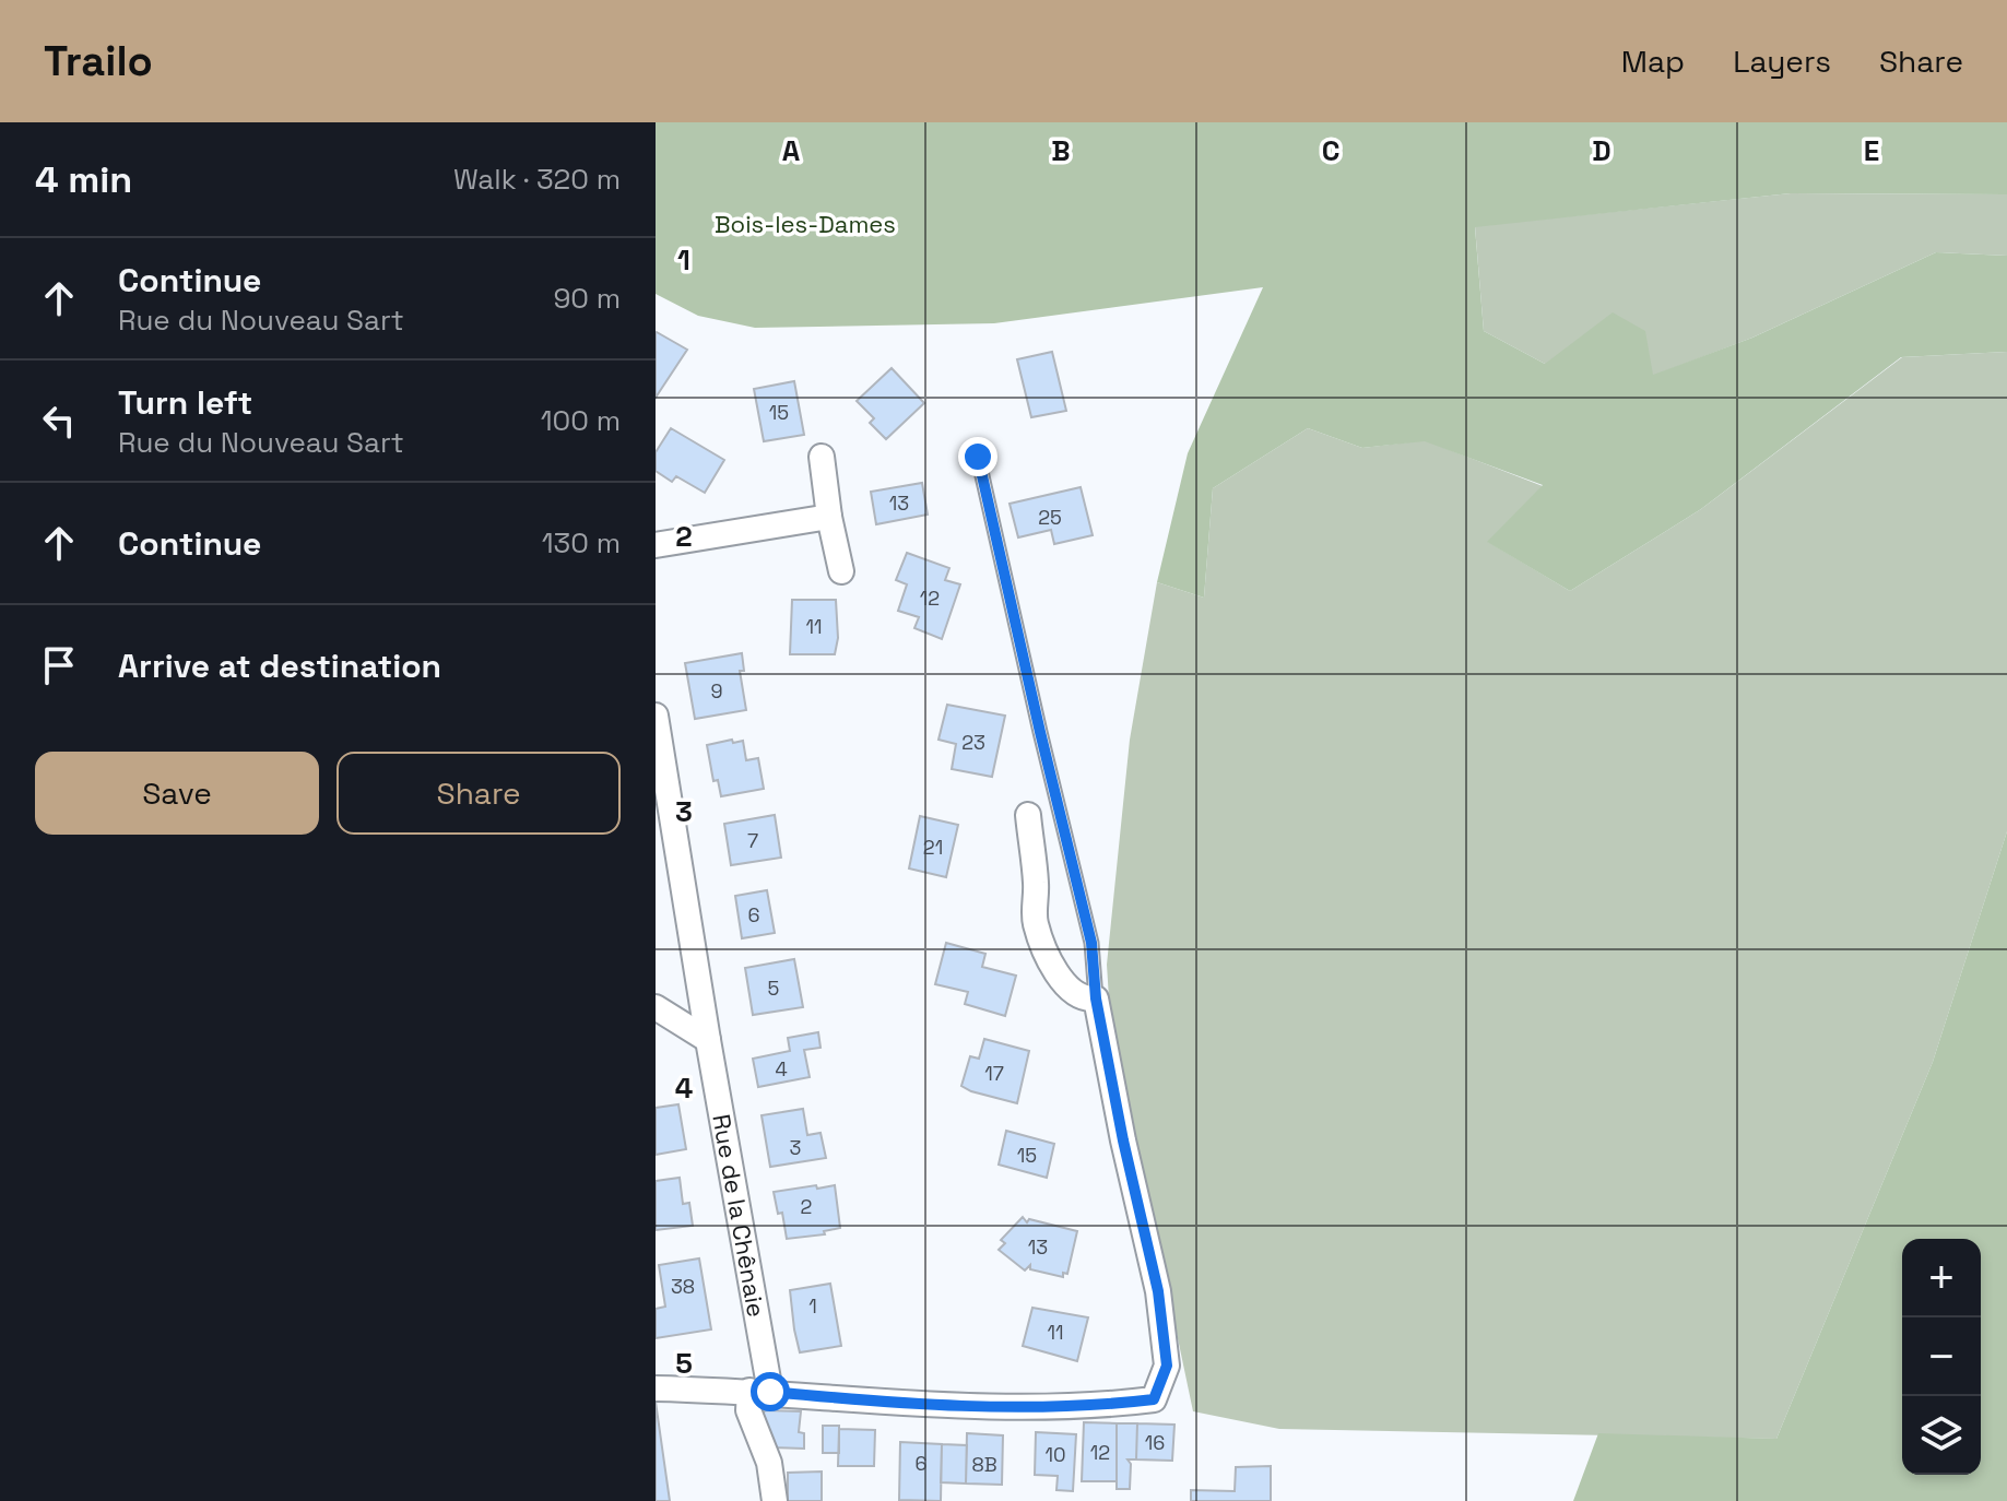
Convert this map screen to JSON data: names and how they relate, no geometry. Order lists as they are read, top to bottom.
{
  "streets": {
    "street": ["Rue de la Chênaie"]
  },
  "parks": ["Bois-les-Dames"],
  "house_numbers": [
    "15",
    "13",
    "25",
    "12",
    "11",
    "9",
    "23",
    "7",
    "21",
    "6",
    "5",
    "4",
    "17",
    "3",
    "15",
    "2",
    "13",
    "38",
    "1",
    "11",
    "16",
    "12",
    "10",
    "6",
    "8B"
  ],
  "page": {
    "header": "Trailo",
    "nav": ["Map", "Layers", "Share"],
    "heading": ["4 min", "Walk · 320 m"],
    "list": [
      ["Continue", "Rue du Nouveau Sart", "90 m"],
      ["Turn left", "Rue du Nouveau Sart", "100 m"],
      ["Continue", "130 m"],
      "Arrive at destination"
    ],
    "buttons": ["Save", "Share"],
    "map_buttons": ["+", "−"]
  },
  "grid": {
    "columns": [
      "A",
      "B",
      "C",
      "D",
      "E"
    ],
    "rows": [
      "1",
      "2",
      "3",
      "4",
      "5"
    ]
  }
}
